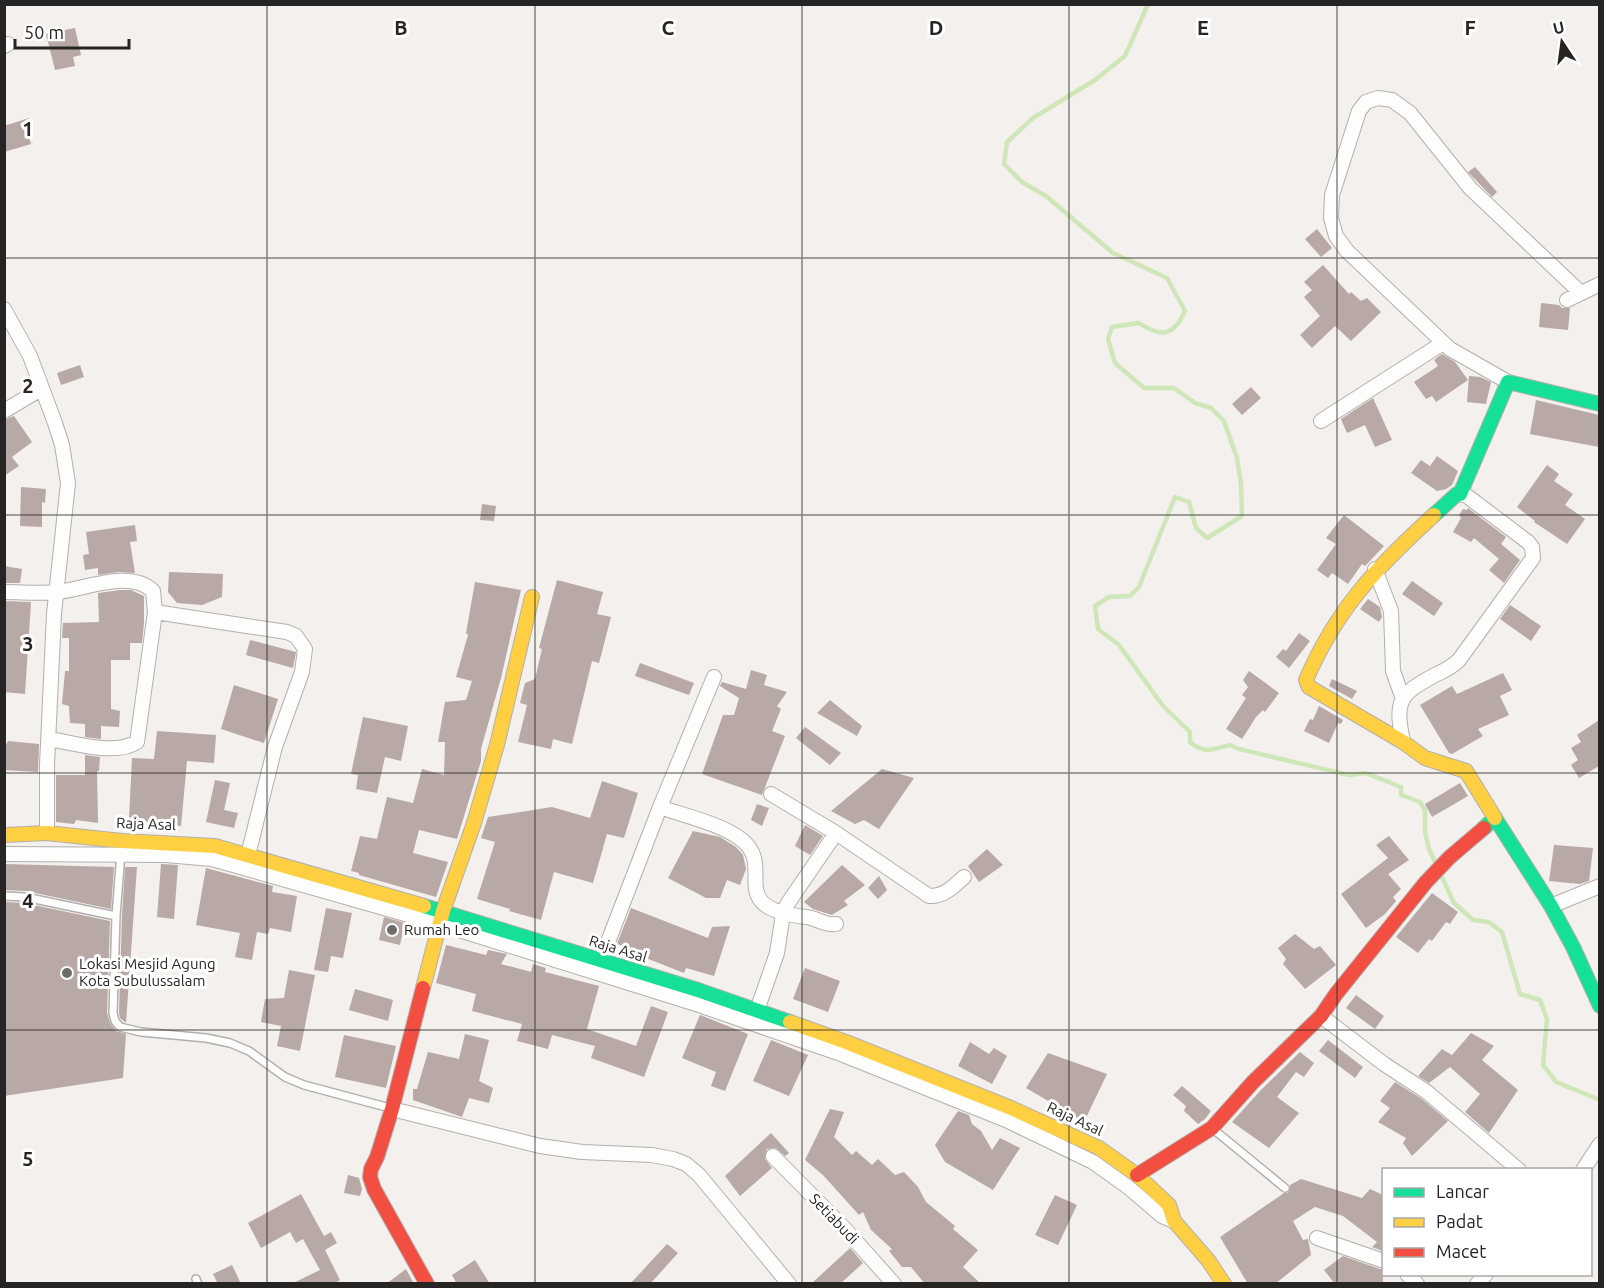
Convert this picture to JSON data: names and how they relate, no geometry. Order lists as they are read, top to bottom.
{
  "streets": {
    "street": ["Raja Asal", "Setiabudi"]
  },
  "places": ["Rumah Leo", "Lokasi Mesjid Agung Kota Subulussalam"],
  "legend": ["Lancar", "Padat", "Macet"],
  "scale_bar": "50 m",
  "north": "top",
  "grid": {
    "columns": [
      "B",
      "C",
      "D",
      "E",
      "F"
    ],
    "rows": [
      "1",
      "2",
      "3",
      "4",
      "5"
    ]
  }
}
